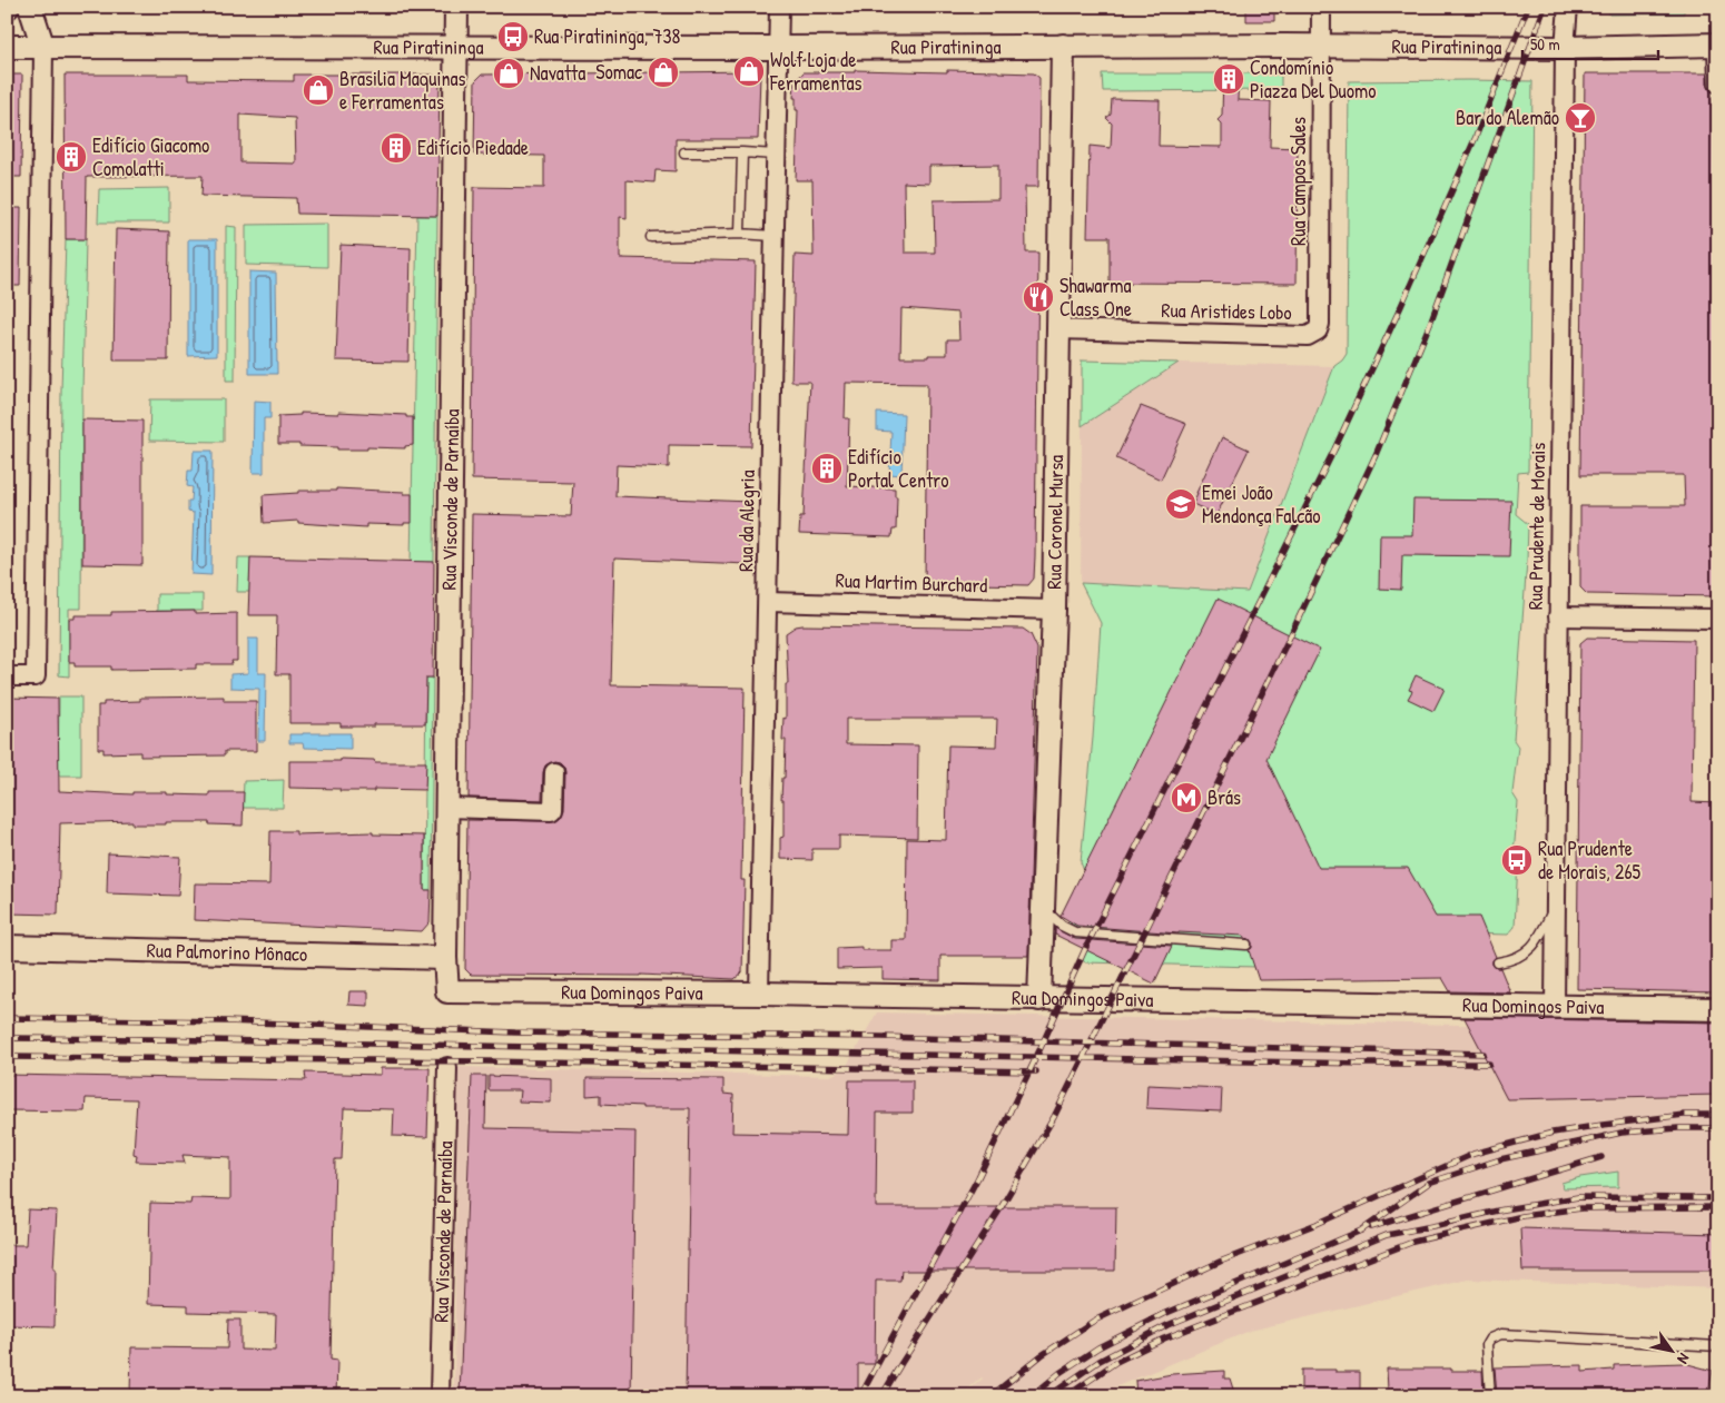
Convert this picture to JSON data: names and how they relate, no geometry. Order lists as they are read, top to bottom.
{
  "streets": {
    "street": [
      "Rua Piratininga",
      "Rua Campos Sales",
      "Rua Aristides Lobo",
      "Rua Visconde de Parnaíba",
      "Rua da Alegria",
      "Rua Coronel Mursa",
      "Rua Prudente de Morais",
      "Rua Martim Burchard",
      "Rua Palmorino Mônaco",
      "Rua Domingos Paiva"
    ]
  },
  "crossings": [
    ["Rua Piratininga", "Rua Campos Sales"],
    ["Rua Piratininga", "Rua Visconde de Parnaíba"],
    ["Rua Piratininga", "Rua da Alegria"],
    ["Rua Piratininga", "Rua Coronel Mursa"],
    ["Rua Piratininga", "Rua Prudente de Morais"],
    ["Rua Campos Sales", "Rua Aristides Lobo"],
    ["Rua Aristides Lobo", "Rua Coronel Mursa"],
    ["Rua Visconde de Parnaíba", "Rua Palmorino Mônaco"],
    ["Rua Visconde de Parnaíba", "Rua Domingos Paiva"],
    ["Rua da Alegria", "Rua Martim Burchard"],
    ["Rua da Alegria", "Rua Domingos Paiva"],
    ["Rua Coronel Mursa", "Rua Martim Burchard"],
    ["Rua Coronel Mursa", "Rua Domingos Paiva"],
    ["Rua Prudente de Morais", "Rua Domingos Paiva"]
  ],
  "places": {
    "bus stop": ["Rua Piratininga, 738", "Rua Prudente de Morais, 265"],
    "shop": [
      "Wolf Loja de Ferramentas",
      "Somac",
      "Navatta",
      "Brasilia Maquinas e Ferramentas"
    ],
    "building": [
      "Condomínio Piazza Del Duomo",
      "Edifício Piedade",
      "Edifício Giacomo Comolatti",
      "Edifício Portal Centro"
    ],
    "bar": ["Bar do Alemão"],
    "restaurant": ["Shawarma Class One"],
    "school or university": ["Emei João Mendonça Falcão"],
    "metro station": ["Brás"]
  },
  "scale_bar": "50 m",
  "north": "bottom right"
}
